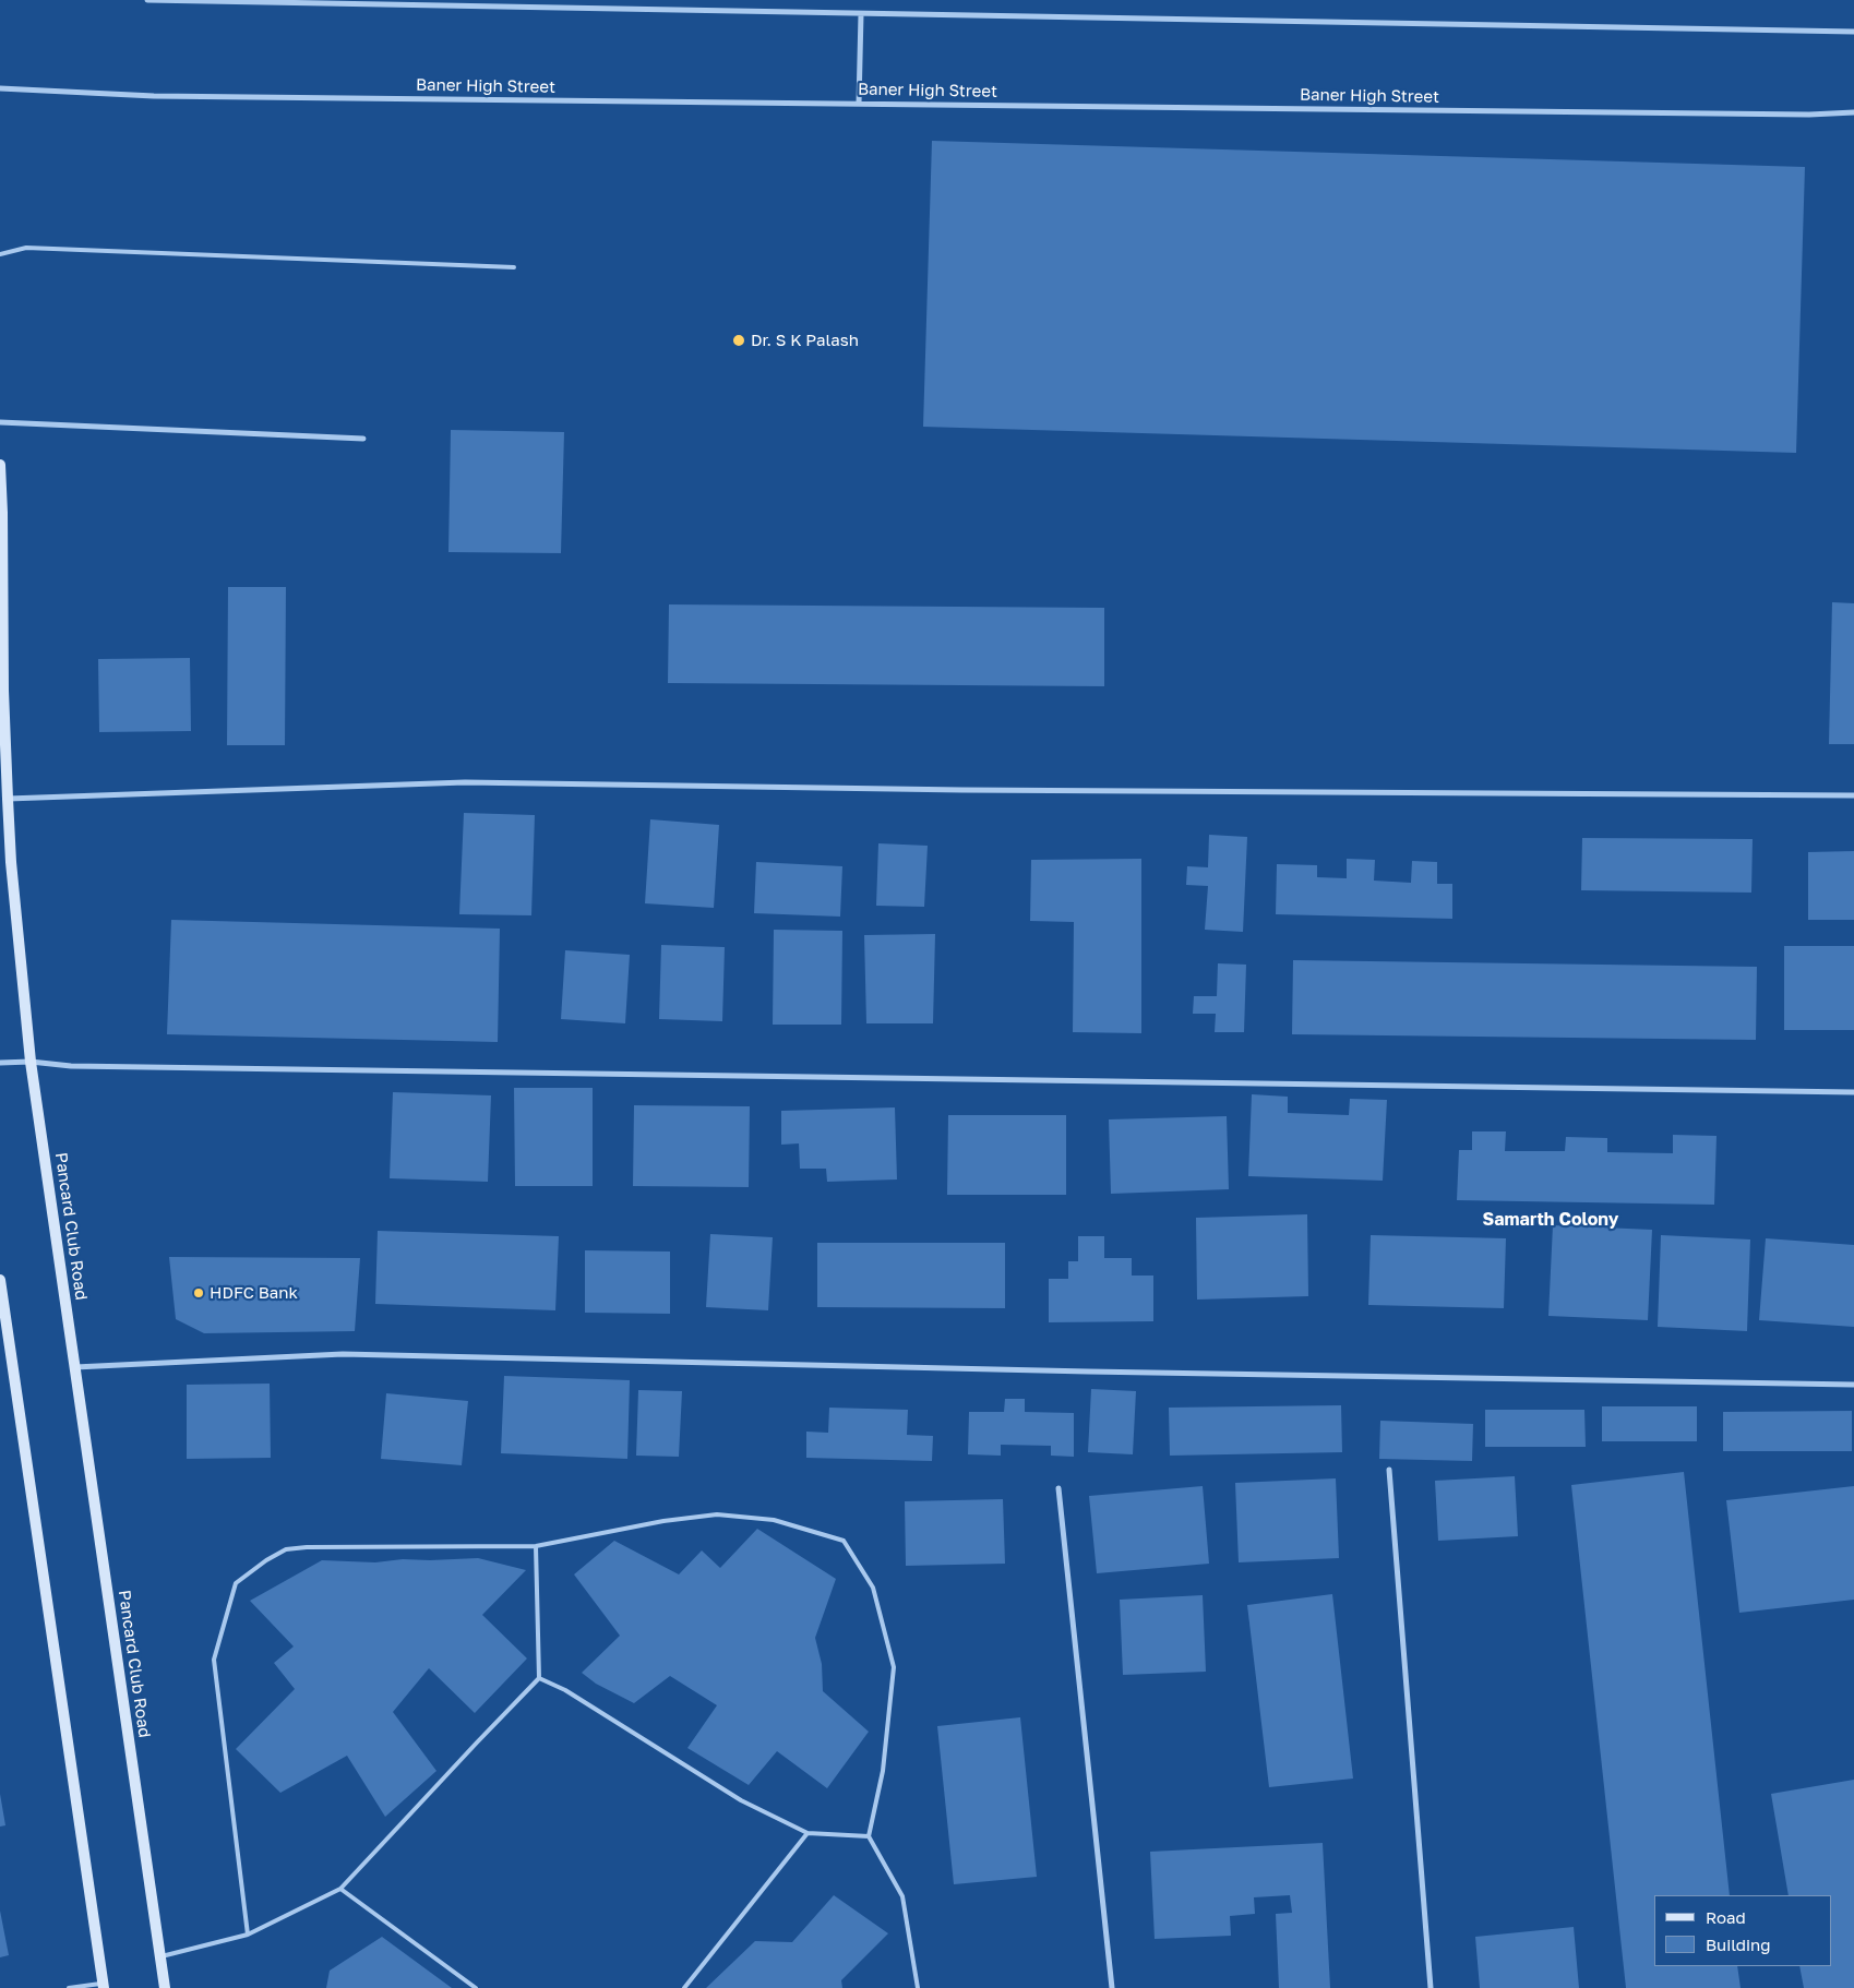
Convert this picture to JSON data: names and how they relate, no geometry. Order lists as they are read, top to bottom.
{
  "streets": {
    "main road": ["Pancard Club Road"],
    "street": ["Baner High Street"]
  },
  "districts": ["Samarth Colony"],
  "places": ["Dr. S K Palash", "HDFC Bank"],
  "legend": ["Road", "Building"]
}
